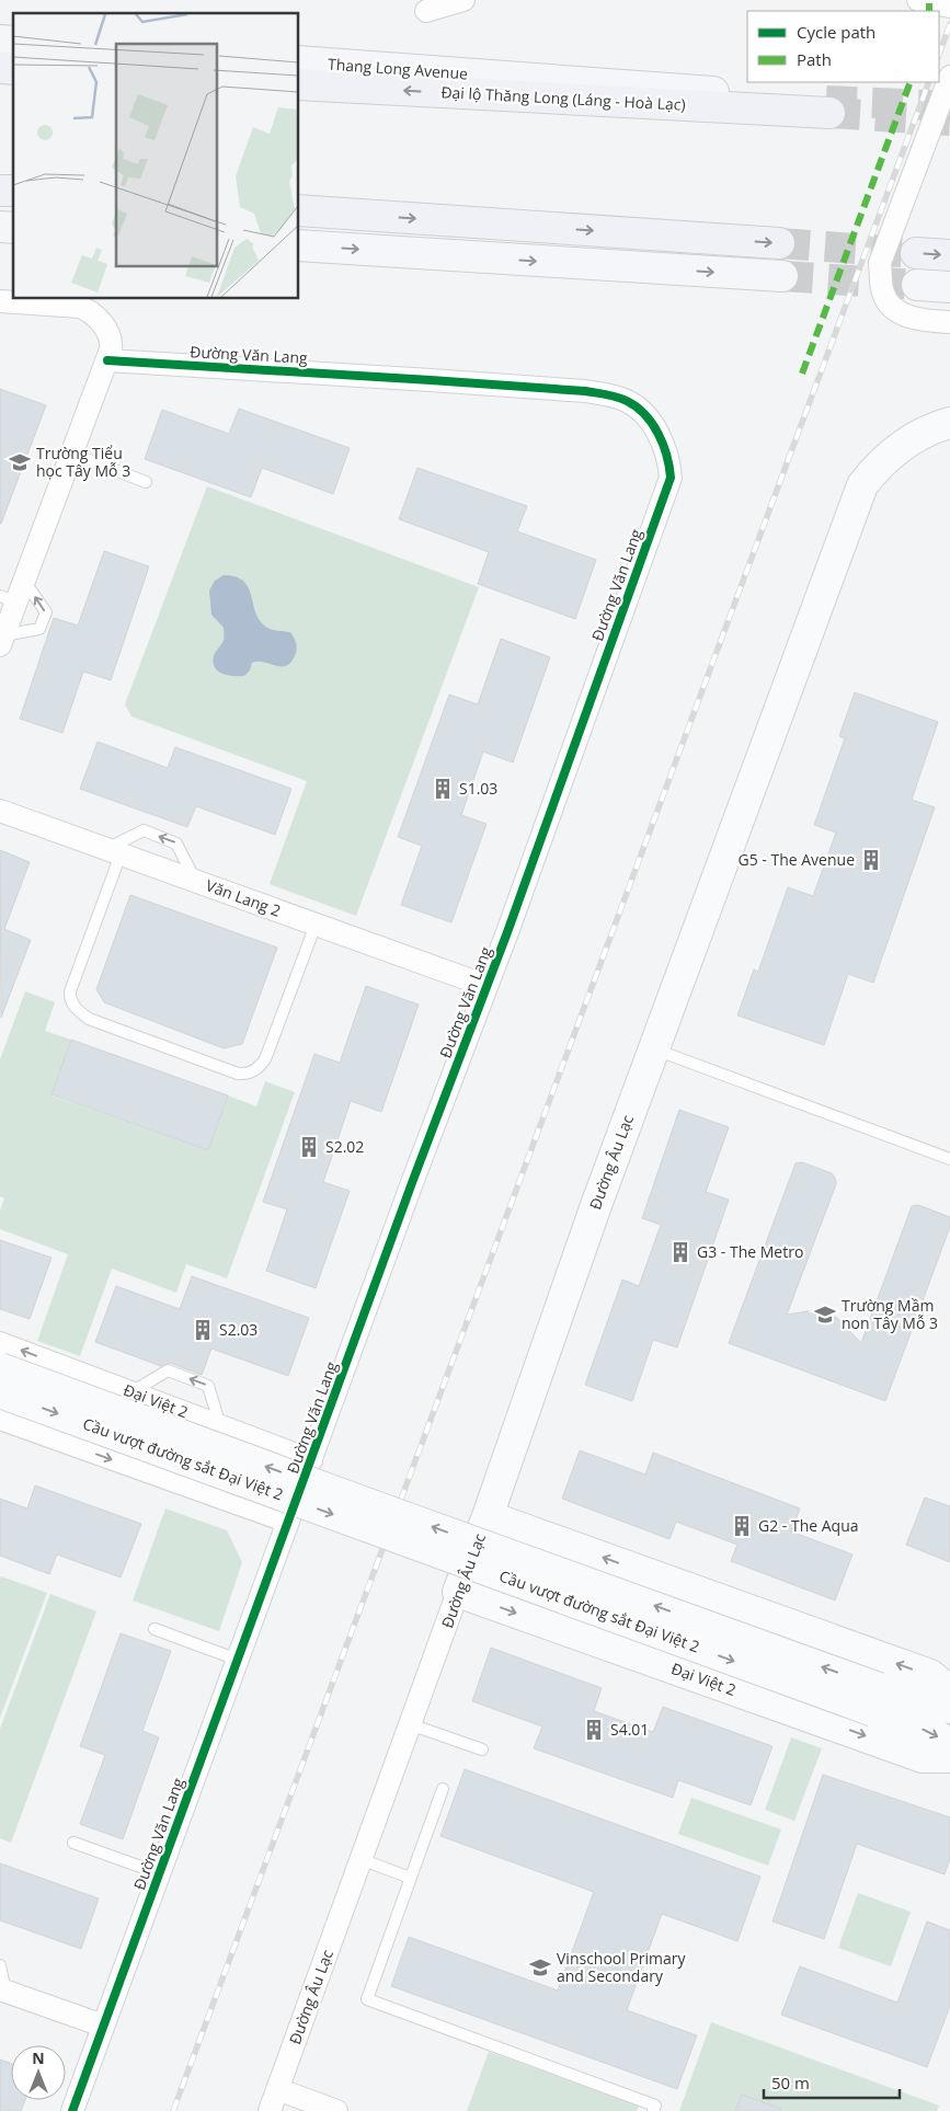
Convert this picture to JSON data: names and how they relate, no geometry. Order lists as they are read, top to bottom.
{
  "streets": {
    "highway": ["Đại lộ Thăng Long (Láng - Hoà Lạc)"],
    "main road": ["Thang Long Avenue"],
    "street": [
      "Đường Văn Lang",
      "Văn Lang 2",
      "Đường Âu Lạc",
      "Đại Việt 2",
      "Cầu vượt đường sắt Đại Việt 2"
    ]
  },
  "crossings": [
    ["Thang Long Avenue", "Đại lộ Thăng Long (Láng - Hoà Lạc)"],
    ["Đường Văn Lang", "Văn Lang 2"],
    ["Đường Văn Lang", "Đại Việt 2"],
    ["Đường Âu Lạc", "Đại Việt 2"]
  ],
  "places": {
    "school or university": ["Trường Tiểu học Tây Mỗ 3", "Trường Mầm non Tây Mỗ 3", "Vinschool Primary and Secondary"],
    "building": [
      "S1.03",
      "G5 - The Avenue",
      "S2.02",
      "G3 - The Metro",
      "S2.03",
      "G2 - The Aqua",
      "S4.01"
    ]
  },
  "legend": ["Cycle path", "Path"],
  "scale_bar": "50 m",
  "north": "top"
}
